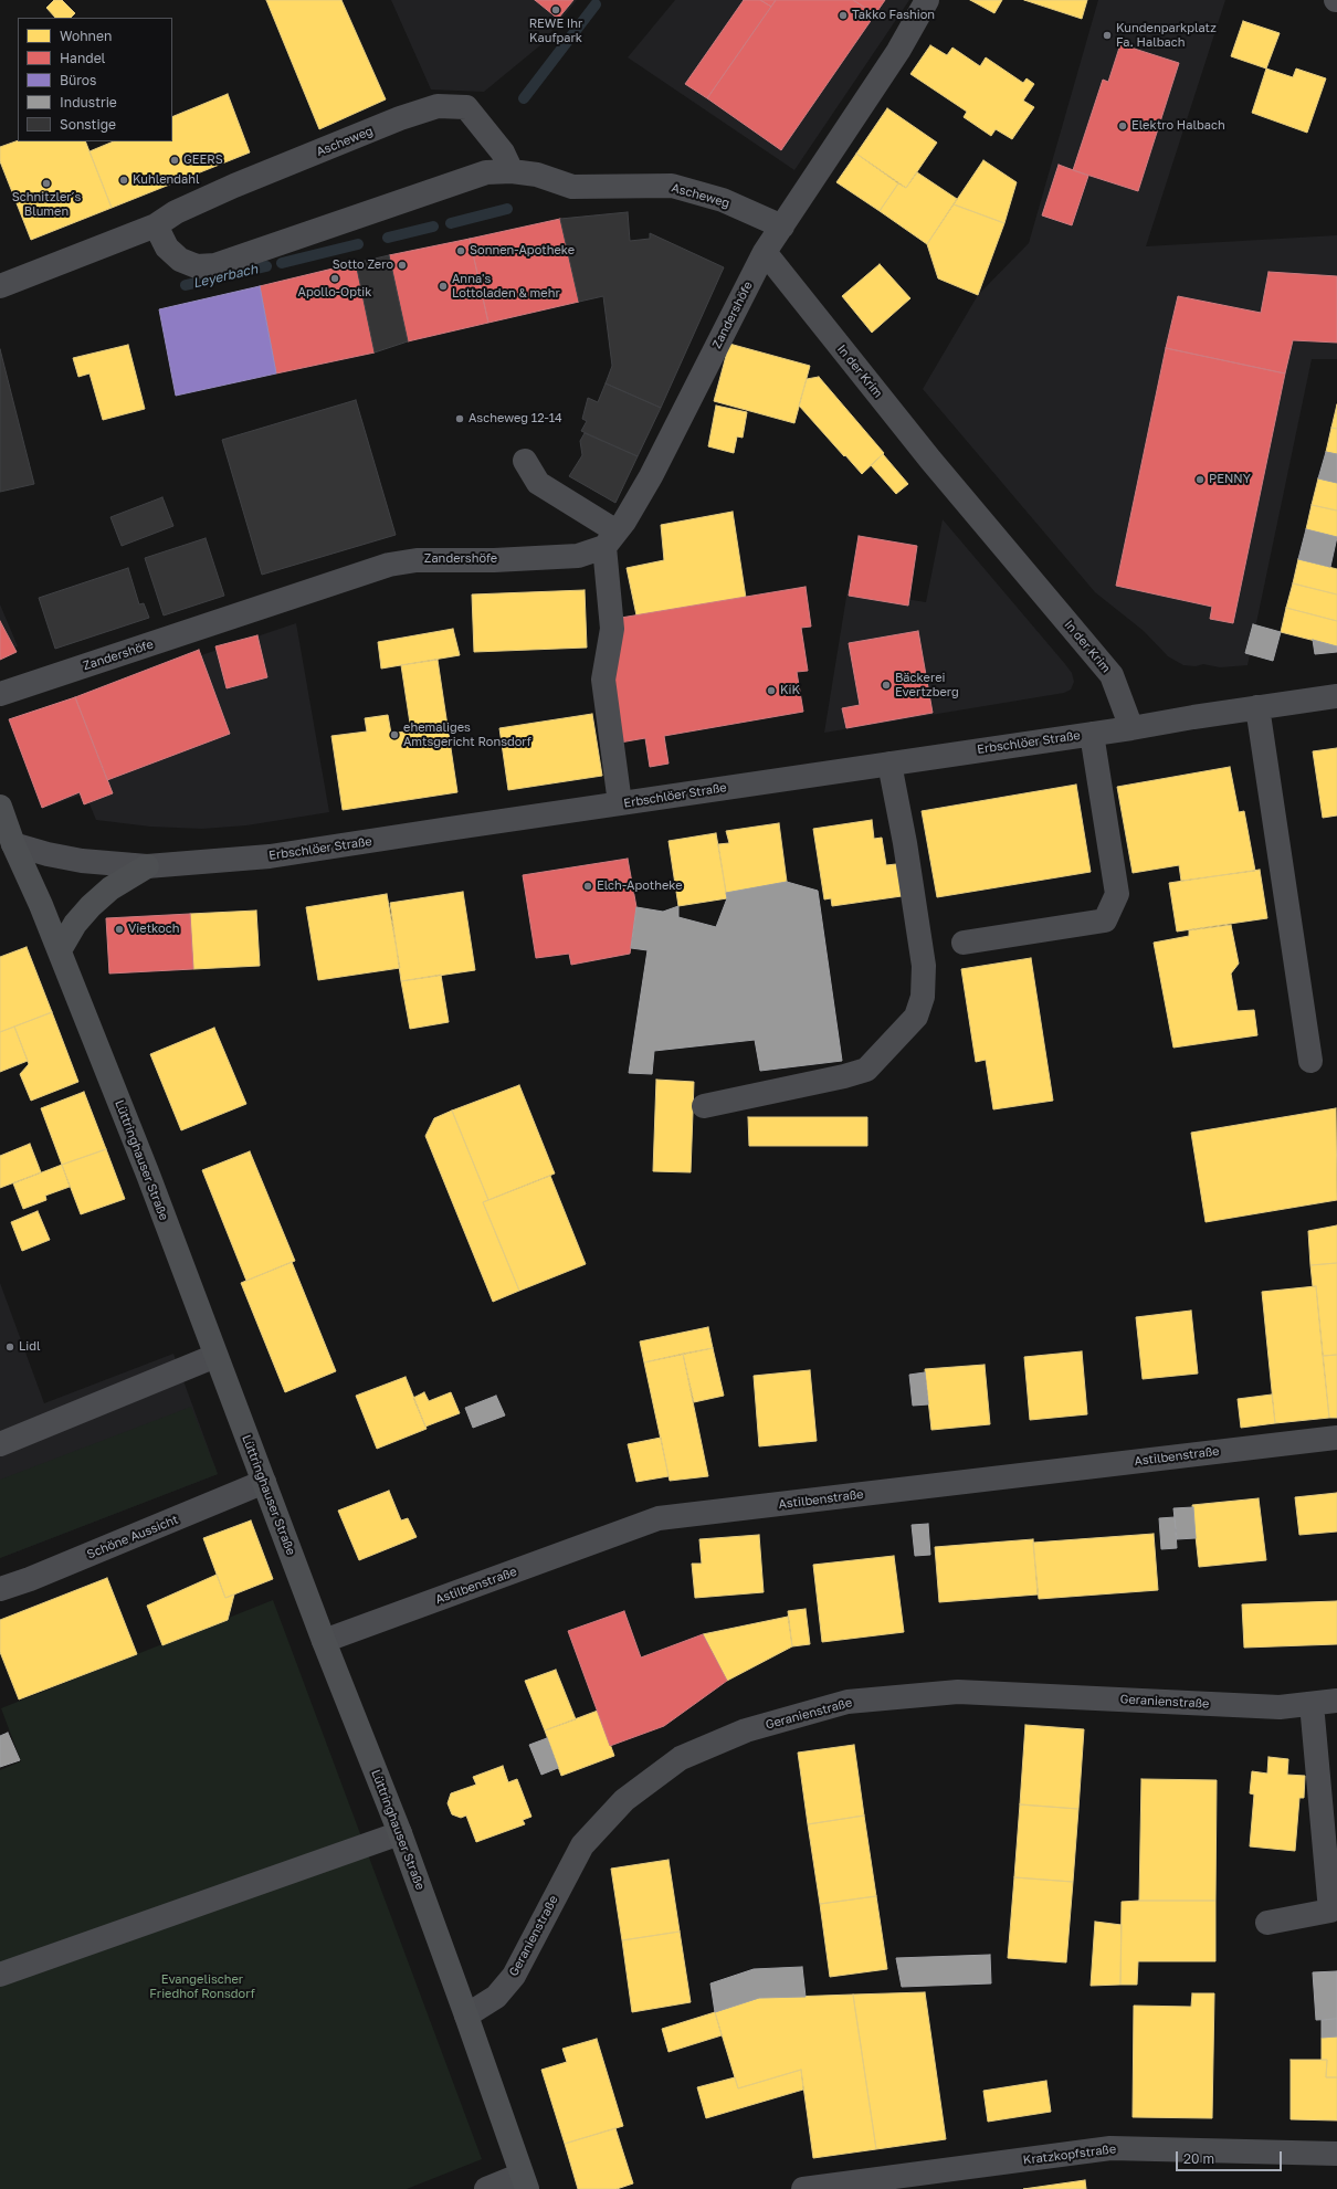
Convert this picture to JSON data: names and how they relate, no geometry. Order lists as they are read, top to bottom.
{
  "streets": {
    "main road": ["Lüttringhauser Straße"],
    "street": [
      "Ascheweg",
      "Zandershöfe",
      "In der Krim",
      "Erbschlöer Straße",
      "Astilbenstraße",
      "Schöne Aussicht",
      "Geranienstraße",
      "Kratzkopfstraße"
    ]
  },
  "crossings": [
    ["Zandershöfe", "In der Krim"],
    ["In der Krim", "Erbschlöer Straße"],
    ["Erbschlöer Straße", "Lüttringhauser Straße"],
    ["Lüttringhauser Straße", "Astilbenstraße"],
    ["Lüttringhauser Straße", "Schöne Aussicht"],
    ["Lüttringhauser Straße", "Geranienstraße"]
  ],
  "water": ["Leyerbach"],
  "parks": ["Evangelischer Friedhof Ronsdorf"],
  "places": [
    "REWE Ihr Kaufpark",
    "Takko Fashion",
    "Kundenparkplatz Fa. Halbach",
    "Elektro Halbach",
    "GEERS",
    "Kuhlendahl",
    "Schnitzler´s Blumen",
    "Sonnen-Apotheke",
    "Sotto Zero",
    "Apollo-Optik",
    "Anna's Lottoladen & mehr",
    "Ascheweg 12-14",
    "PENNY",
    "Bäckerei Evertzberg",
    "KiK",
    "ehemaliges Amtsgericht Ronsdorf",
    "Elch-Apotheke",
    "Vietkoch",
    "Lidl"
  ],
  "legend": [
    "Wohnen",
    "Handel",
    "Büros",
    "Industrie",
    "Sonstige"
  ],
  "scale_bar": "20 m"
}
